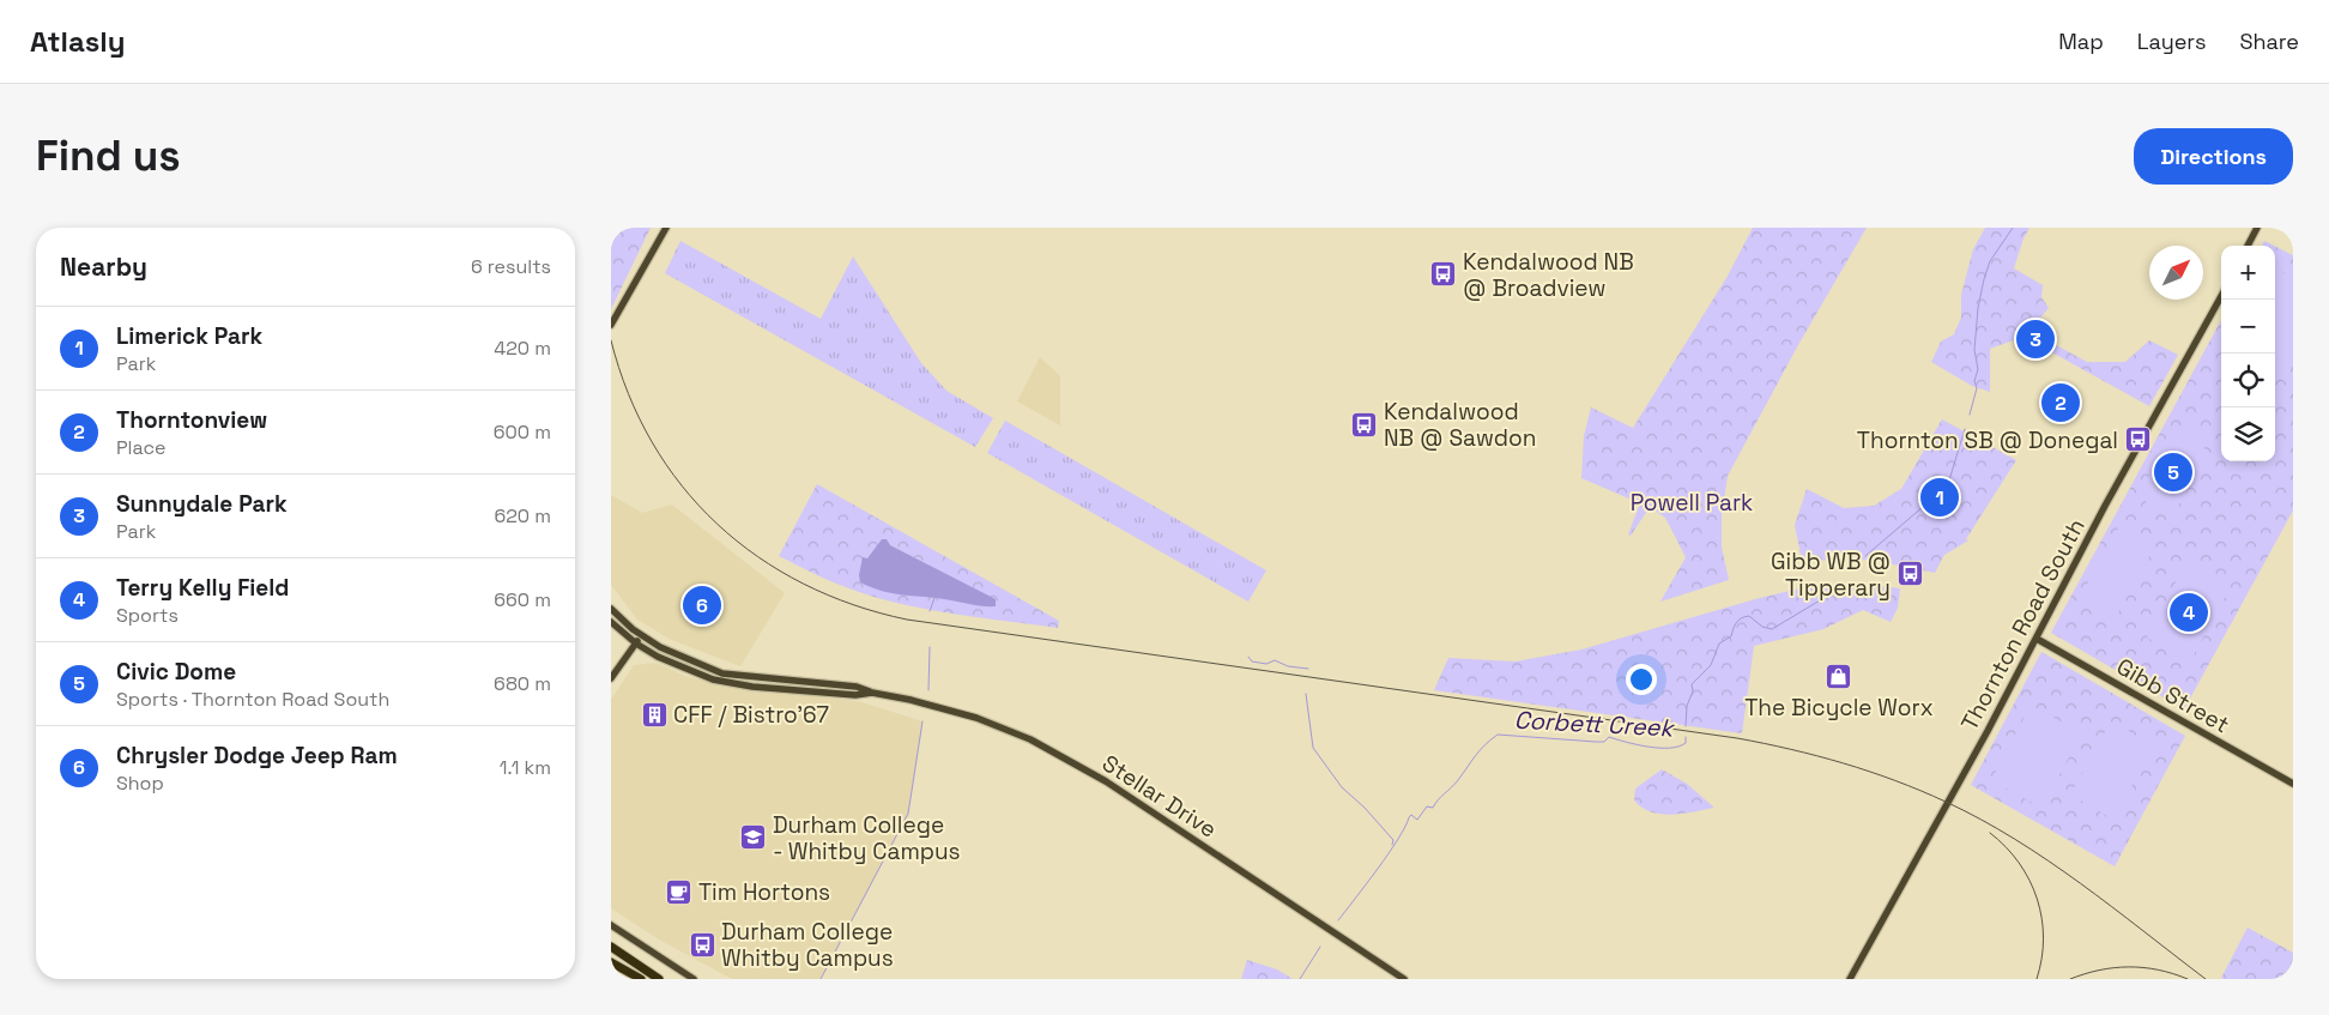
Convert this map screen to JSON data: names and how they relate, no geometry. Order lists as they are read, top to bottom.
{
  "streets": {
    "main road": ["Thornton Road South", "Gibb Street", "Stellar Drive"]
  },
  "crossings": [
    ["Thornton Road South", "Gibb Street"]
  ],
  "water": ["Corbett Creek"],
  "parks": ["Powell Park"],
  "places": {
    "bus stop": [
      "Kendalwood NB @ Broadview",
      "Kendalwood NB @ Sawdon",
      "Thornton SB @ Donegal",
      "Gibb WB @ Tipperary",
      "Durham College Whitby Campus"
    ],
    "shop": ["The Bicycle Worx"],
    "building": ["CFF / Bistro'67"],
    "school or university": ["Durham College - Whitby Campus"],
    "cafe": ["Tim Hortons"]
  },
  "north": "top right",
  "page": {
    "header": "Atlasly",
    "nav": ["Map", "Layers", "Share"],
    "buttons": "Directions",
    "title": "Find us",
    "heading": ["Nearby", "6 results"],
    "map_buttons": ["+", "−"],
    "list": [
      {
        "mark": "1",
        "name": "Limerick Park",
        "note": "Park",
        "value": "420 m"
      },
      {
        "mark": "2",
        "name": "Thorntonview",
        "note": "Place",
        "value": "600 m"
      },
      {
        "mark": "3",
        "name": "Sunnydale Park",
        "note": "Park",
        "value": "620 m"
      },
      {
        "mark": "4",
        "name": "Terry Kelly Field",
        "note": "Sports",
        "value": "660 m"
      },
      {
        "mark": "5",
        "name": "Civic Dome",
        "note": "Sports · Thornton Road South",
        "value": "680 m"
      },
      {
        "mark": "6",
        "name": "Chrysler Dodge Jeep Ram",
        "note": "Shop",
        "value": "1.1 km"
      }
    ],
    "pins": [
      "3",
      "2",
      "5",
      "1",
      "6",
      "4"
    ]
  }
}
